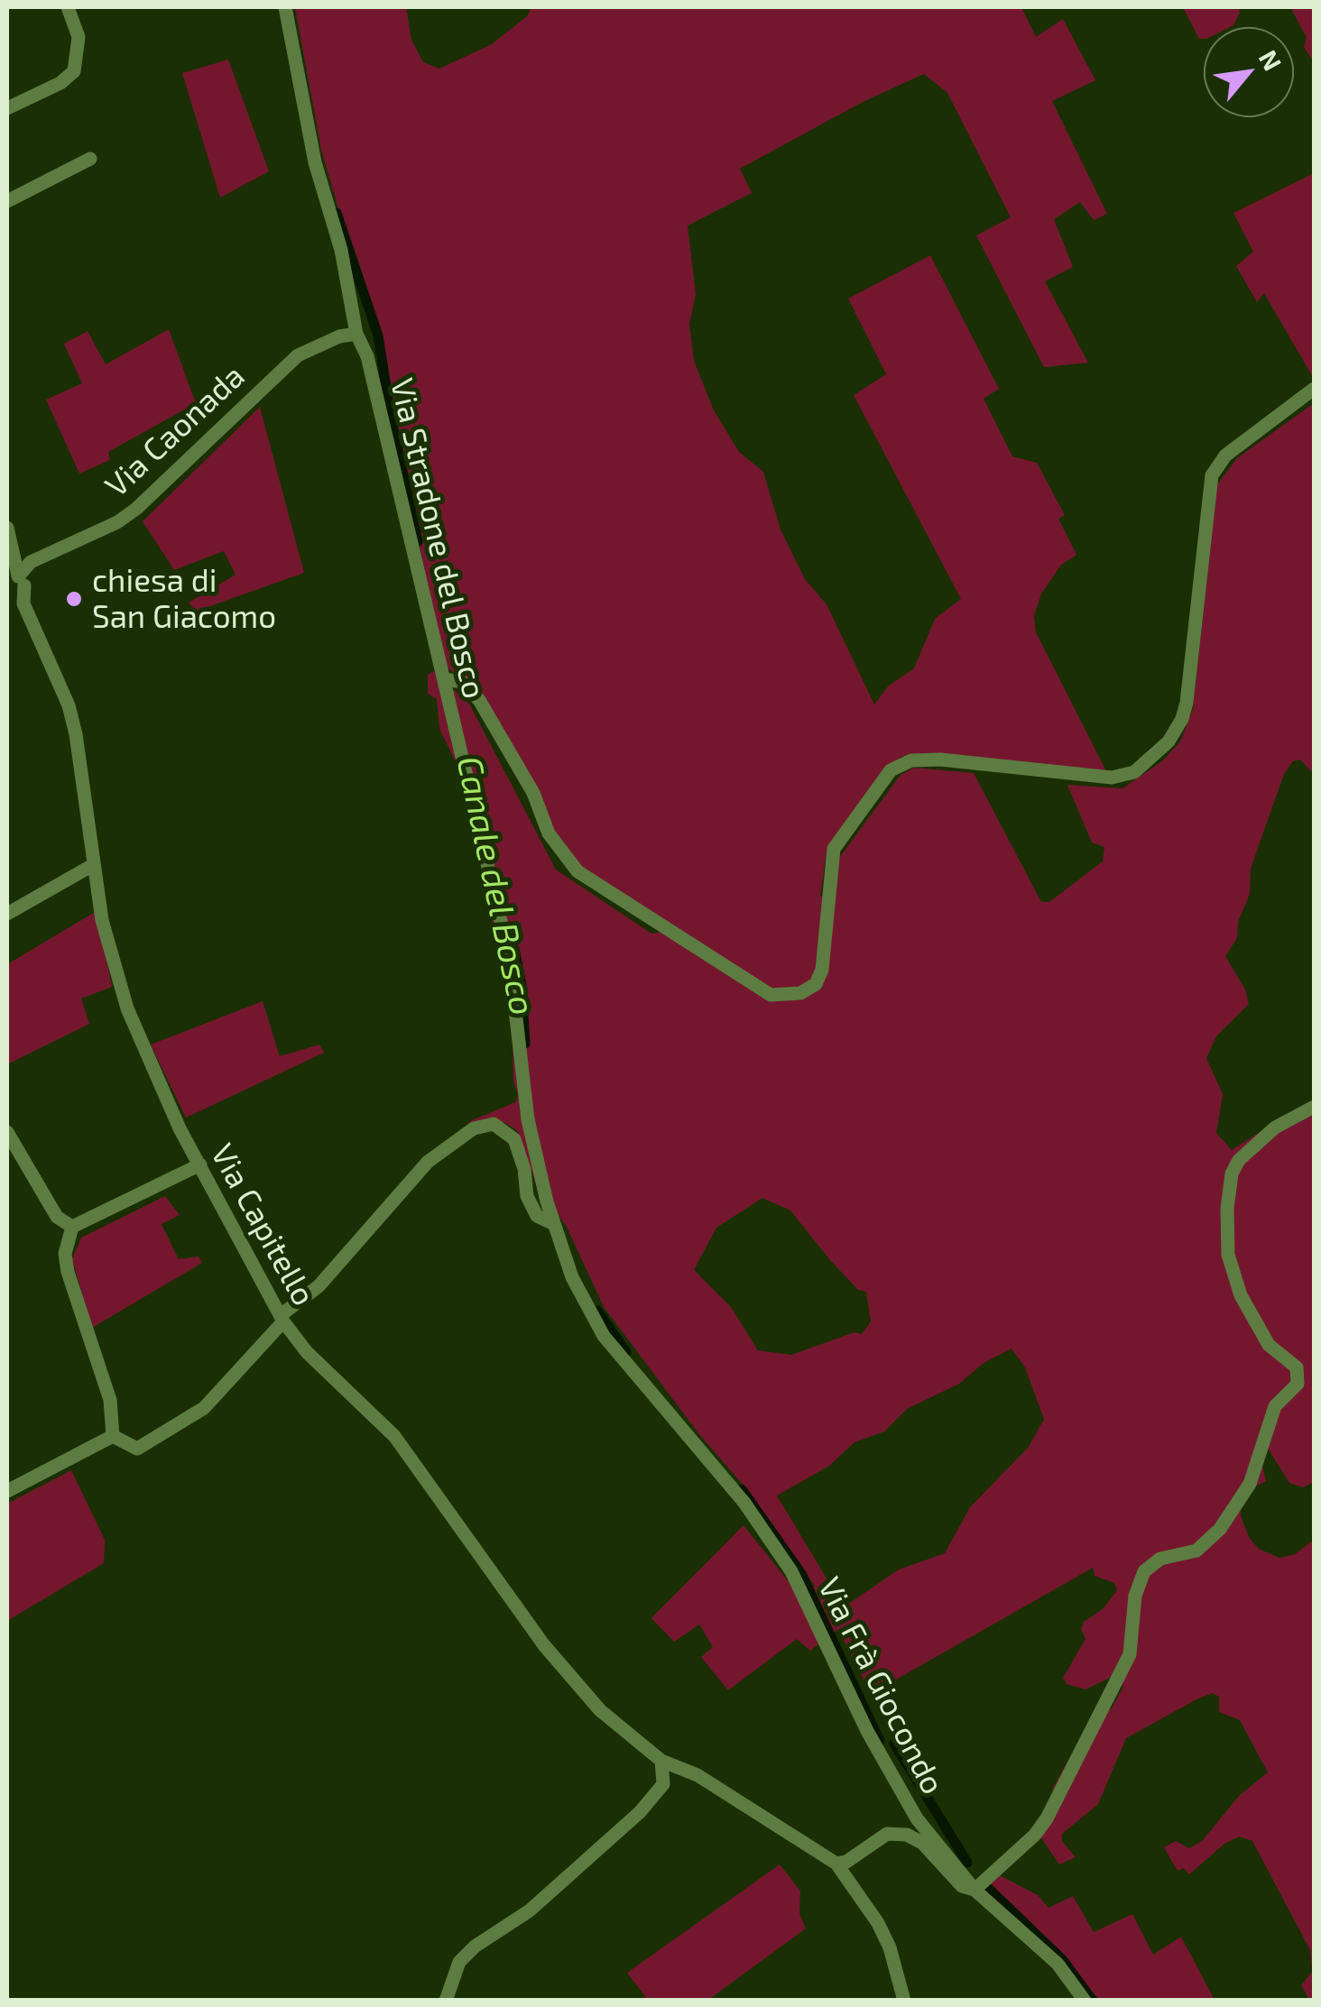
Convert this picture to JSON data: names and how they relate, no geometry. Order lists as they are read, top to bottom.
{
  "streets": {
    "street": [
      "Via Caonada",
      "Via Stradone del Bosco",
      "Via Capitello",
      "Via Frà Giocondo"
    ]
  },
  "crossings": [
    ["Via Caonada", "Via Stradone del Bosco"],
    ["Via Caonada", "Via Capitello"],
    ["Via Stradone del Bosco", "Via Frà Giocondo"]
  ],
  "water": ["Canale del Bosco"],
  "places": ["chiesa di San Giacomo"],
  "north": "top right"
}
